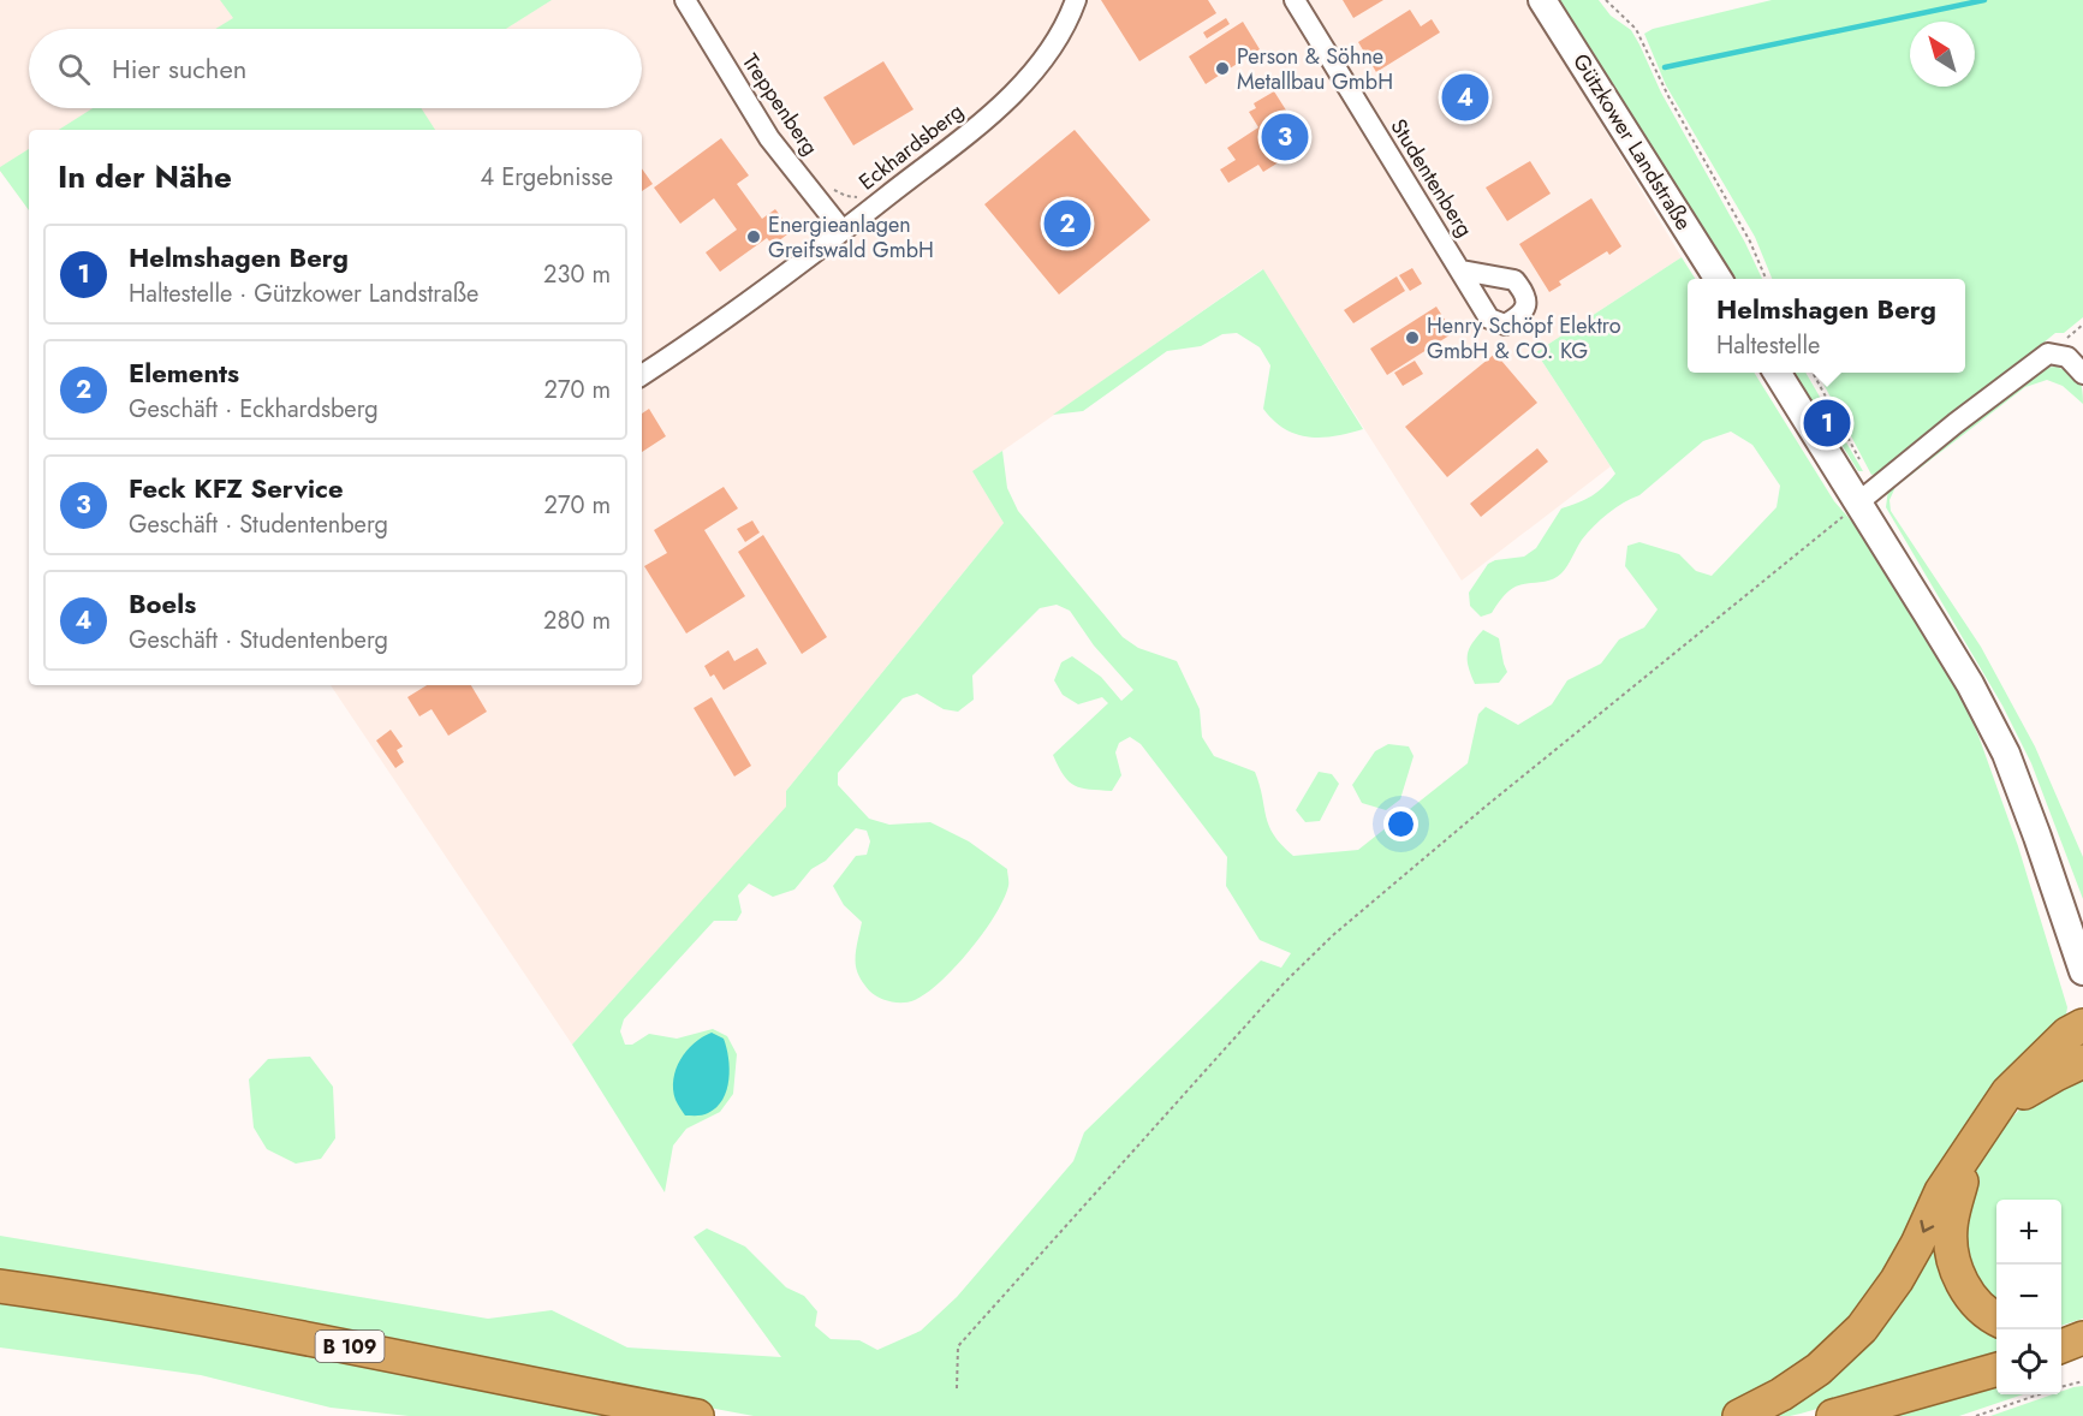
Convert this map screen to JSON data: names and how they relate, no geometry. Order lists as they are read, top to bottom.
{
  "streets": {
    "highway": ["B 109"],
    "main road": ["Gützkower Landstraße"],
    "street": ["Treppenberg", "Eckhardsberg", "Studentenberg"]
  },
  "crossings": [
    ["Treppenberg", "Eckhardsberg"]
  ],
  "places": ["Person & Söhne Metallbau GmbH", "Energieanlagen Greifswald GmbH", "Henry Schöpf Elektro GmbH & CO. KG"],
  "north": "top left",
  "page": {
    "search": "Hier suchen",
    "pins": [
      "4",
      "3",
      "2",
      "1"
    ],
    "heading": ["In der Nähe", "4 Ergebnisse"],
    "list": [
      {
        "mark": "1",
        "name": "Helmshagen Berg",
        "note": "Haltestelle · Gützkower Landstraße",
        "value": "230 m"
      },
      {
        "mark": "2",
        "name": "Elements",
        "note": "Geschäft · Eckhardsberg",
        "value": "270 m"
      },
      {
        "mark": "3",
        "name": "Feck KFZ Service",
        "note": "Geschäft · Studentenberg",
        "value": "270 m"
      },
      {
        "mark": "4",
        "name": "Boels",
        "note": "Geschäft · Studentenberg",
        "value": "280 m"
      }
    ],
    "popup": ["Helmshagen Berg", "Haltestelle"],
    "map_buttons": ["+", "−"]
  }
}
